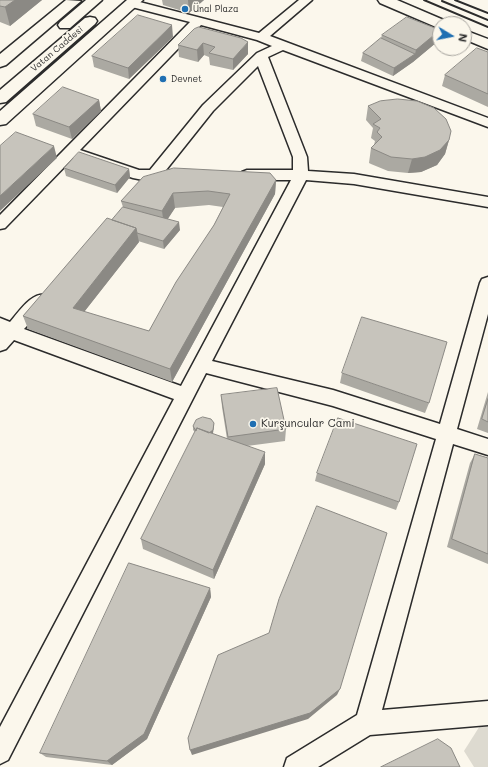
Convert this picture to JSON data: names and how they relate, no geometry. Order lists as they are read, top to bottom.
{
  "streets": {
    "main road": ["Vatan Caddesi"]
  },
  "places": ["Ünal Plaza", "Devnet", "Kurşuncular Cami"],
  "north": "right"
}
